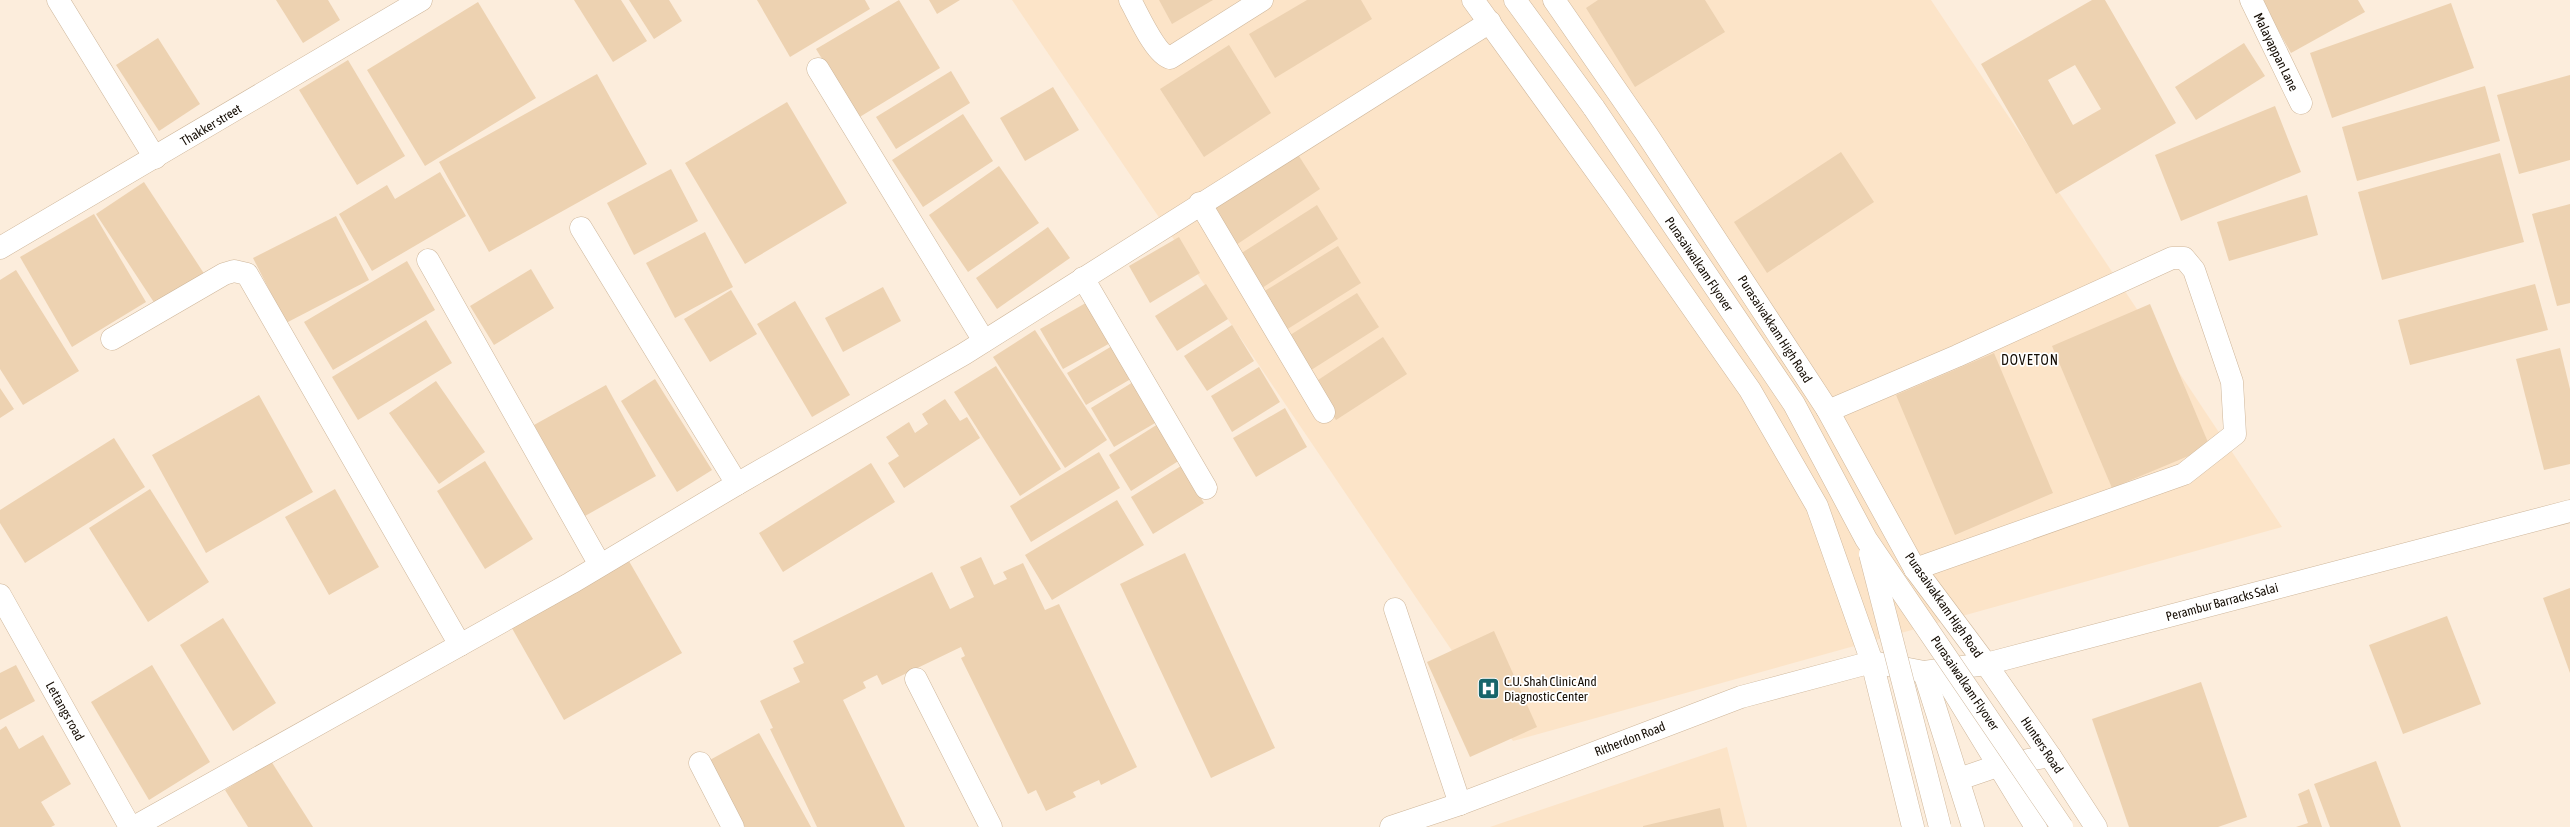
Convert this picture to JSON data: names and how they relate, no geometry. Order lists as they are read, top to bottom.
{
  "streets": {
    "street": [
      "Malayappan Lane",
      "Thakker street",
      "Purasaiwalkam Flyover",
      "Purasaivakkam High Road",
      "Perambur Barracks Salai",
      "Lettangs road",
      "Ritherdon Road",
      "Hunters Road"
    ]
  },
  "crossings": [
    ["Purasaivakkam High Road", "Perambur Barracks Salai"],
    ["Purasaivakkam High Road", "Hunters Road"],
    ["Perambur Barracks Salai", "Ritherdon Road"],
    ["Perambur Barracks Salai", "Hunters Road"]
  ],
  "districts": ["DOVETON"],
  "places": {
    "hospital": ["C.U. Shah Clinic And Diagnostic Center"]
  }
}
